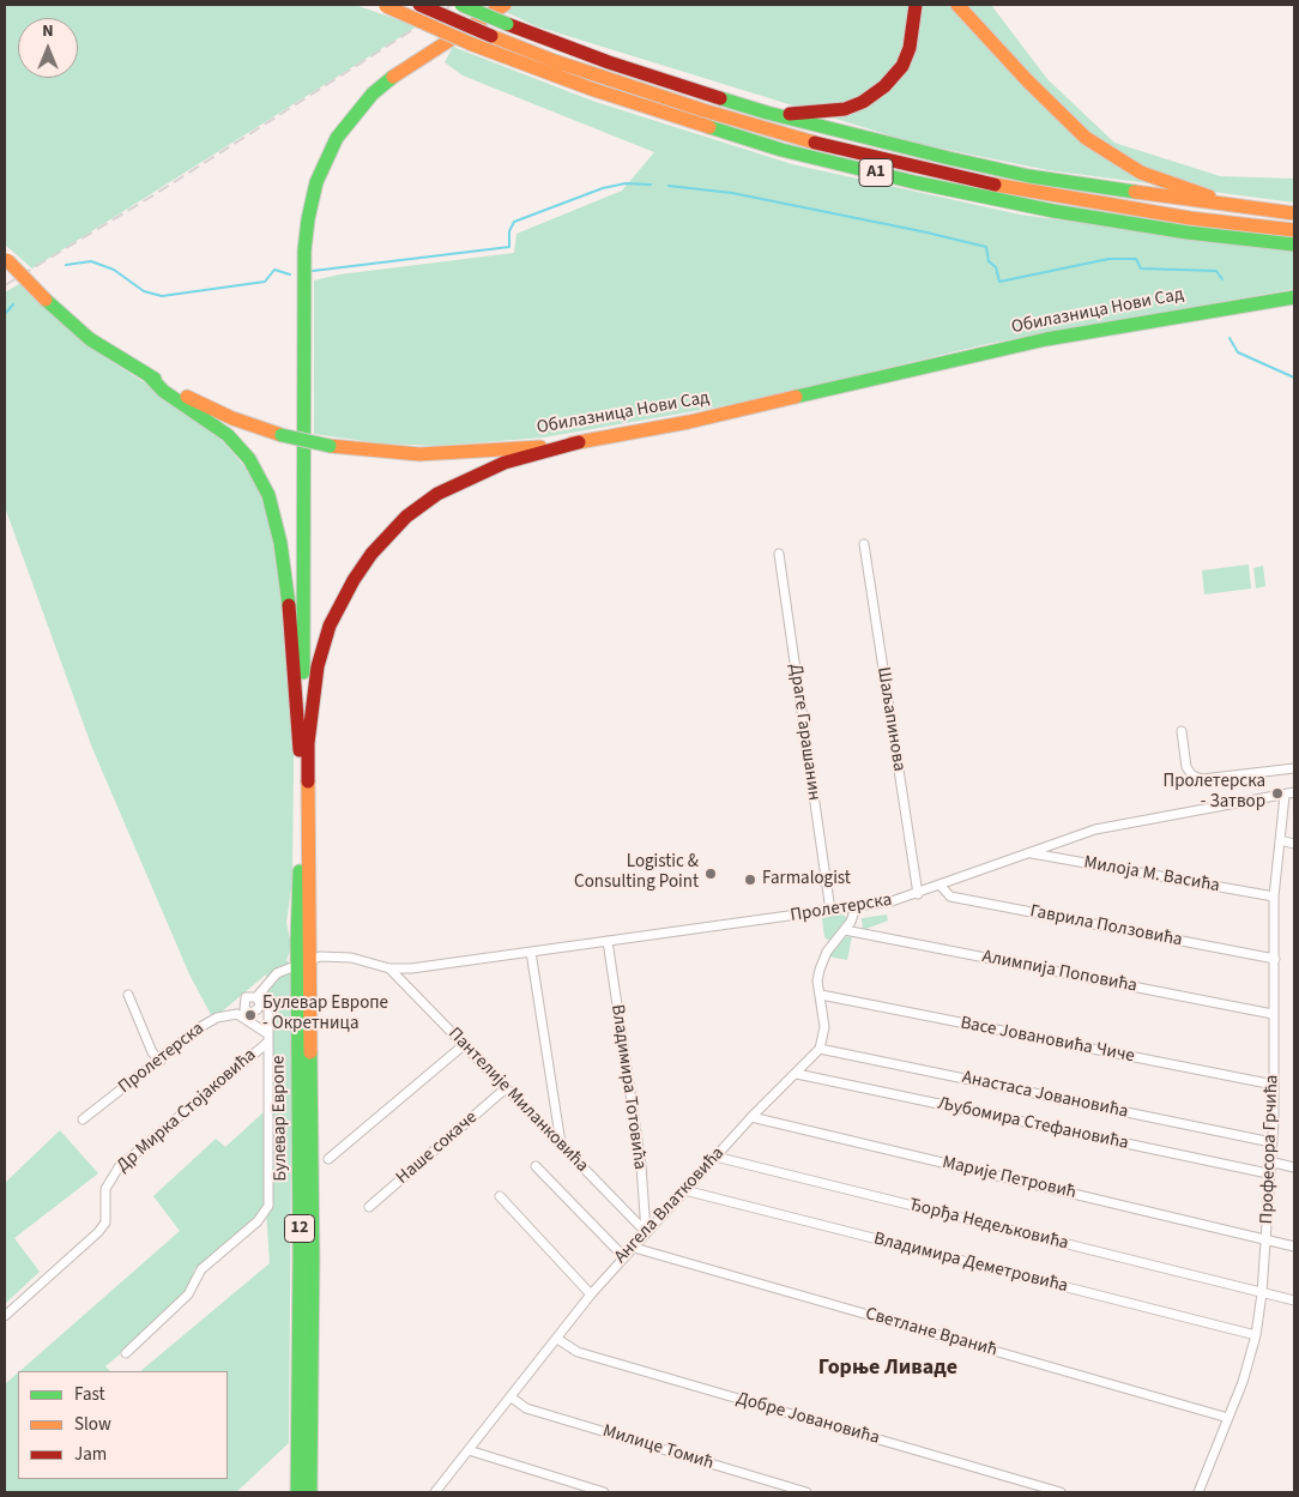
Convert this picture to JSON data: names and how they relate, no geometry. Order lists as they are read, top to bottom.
{
  "streets": {
    "main road": [
      "A1",
      "Обилазница Нови Сад",
      "Булевар Европе",
      "12"
    ],
    "street": [
      "Шаљапинова",
      "Драге Гарашанин",
      "Милоја М. Васића",
      "Пролетерска",
      "Гаврила Ползовића",
      "Алимпија Поповића",
      "Васе Јовановића Чиче",
      "Владимира Тотовића",
      "Анастаса Јовановића",
      "Пантелије Миланковића",
      "Др Мирка Стојаковића",
      "Љубомира Стефановића",
      "Наше сокаче",
      "Професора Грчића",
      "Марије Петровић",
      "Ангела Влатковића",
      "Ђорђа Недељковића",
      "Владимира Деметровића",
      "Светлане Вранић",
      "Добре Јовановића",
      "Милице Томић"
    ]
  },
  "crossings": [
    ["Шаљапинова", "Пролетерска"],
    ["Драге Гарашанин", "Пролетерска"],
    ["Милоја М. Васића", "Пролетерска"],
    ["Милоја М. Васића", "Професора Грчића"],
    ["Пролетерска", "Гаврила Ползовића"],
    ["Пролетерска", "Владимира Тотовића"],
    ["Пролетерска", "Пантелије Миланковића"],
    ["Пролетерска", "Булевар Европе"],
    ["Пролетерска", "Професора Грчића"],
    ["Гаврила Ползовића", "Професора Грчића"],
    ["Алимпија Поповића", "Професора Грчића"],
    ["Васе Јовановића Чиче", "Професора Грчића"],
    ["Владимира Тотовића", "Пантелије Миланковића"],
    ["Владимира Тотовића", "Ангела Влатковића"],
    ["Анастаса Јовановића", "Професора Грчића"],
    ["Анастаса Јовановића", "Ангела Влатковића"],
    ["Пантелије Миланковића", "Наше сокаче"],
    ["Пантелије Миланковића", "Ангела Влатковића"],
    ["Љубомира Стефановића", "Професора Грчића"],
    ["Љубомира Стефановића", "Ангела Влатковића"],
    ["Професора Грчића", "Марије Петровић"],
    ["Професора Грчића", "Ђорђа Недељковића"],
    ["Професора Грчића", "Владимира Деметровића"],
    ["Професора Грчића", "Светлане Вранић"],
    ["Марије Петровић", "Ангела Влатковића"],
    ["Ангела Влатковића", "Ђорђа Недељковића"],
    ["Ангела Влатковића", "Владимира Деметровића"],
    ["Ангела Влатковића", "Светлане Вранић"],
    ["Ангела Влатковића", "Добре Јовановића"],
    ["Ангела Влатковића", "Милице Томић"]
  ],
  "districts": ["Горње Ливаде"],
  "places": [
    "Пролетерска - Затвор",
    "Logistic & Consulting Point",
    "Farmalogist",
    "Булевар Европе - Окретница"
  ],
  "legend": ["Fast", "Slow", "Jam"],
  "north": "top"
}
